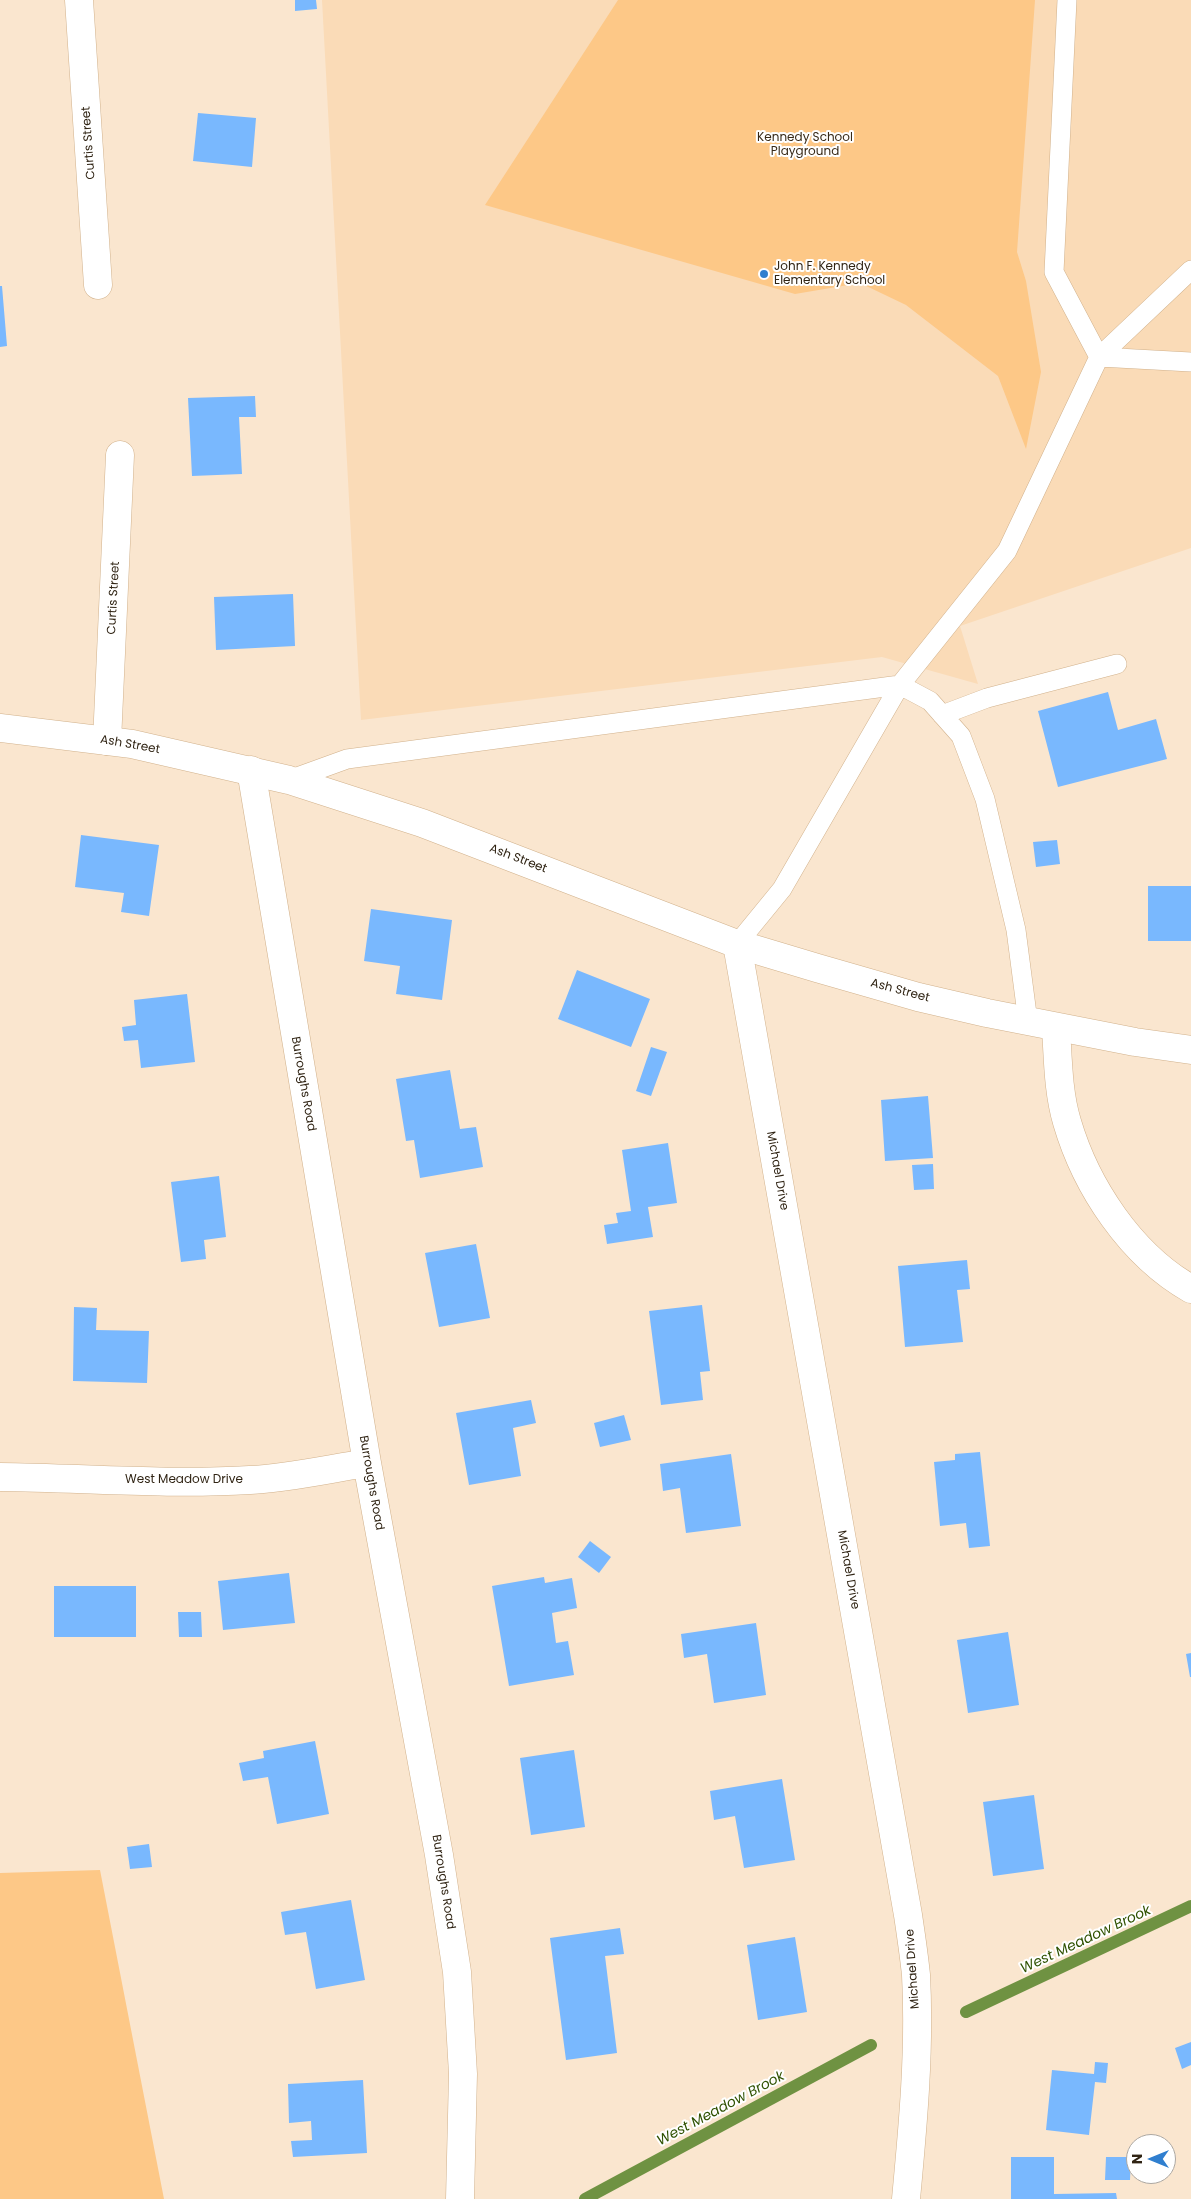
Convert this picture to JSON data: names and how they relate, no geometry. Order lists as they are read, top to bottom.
{
  "streets": {
    "street": [
      "Curtis Street",
      "Ash Street",
      "Burroughs Road",
      "Michael Drive",
      "West Meadow Drive"
    ]
  },
  "crossings": [
    ["Curtis Street", "Ash Street"],
    ["Ash Street", "Burroughs Road"],
    ["Ash Street", "Michael Drive"],
    ["Burroughs Road", "West Meadow Drive"]
  ],
  "water": ["West Meadow Brook"],
  "parks": ["Kennedy School Playground"],
  "places": ["John F. Kennedy Elementary School"],
  "north": "left"
}
